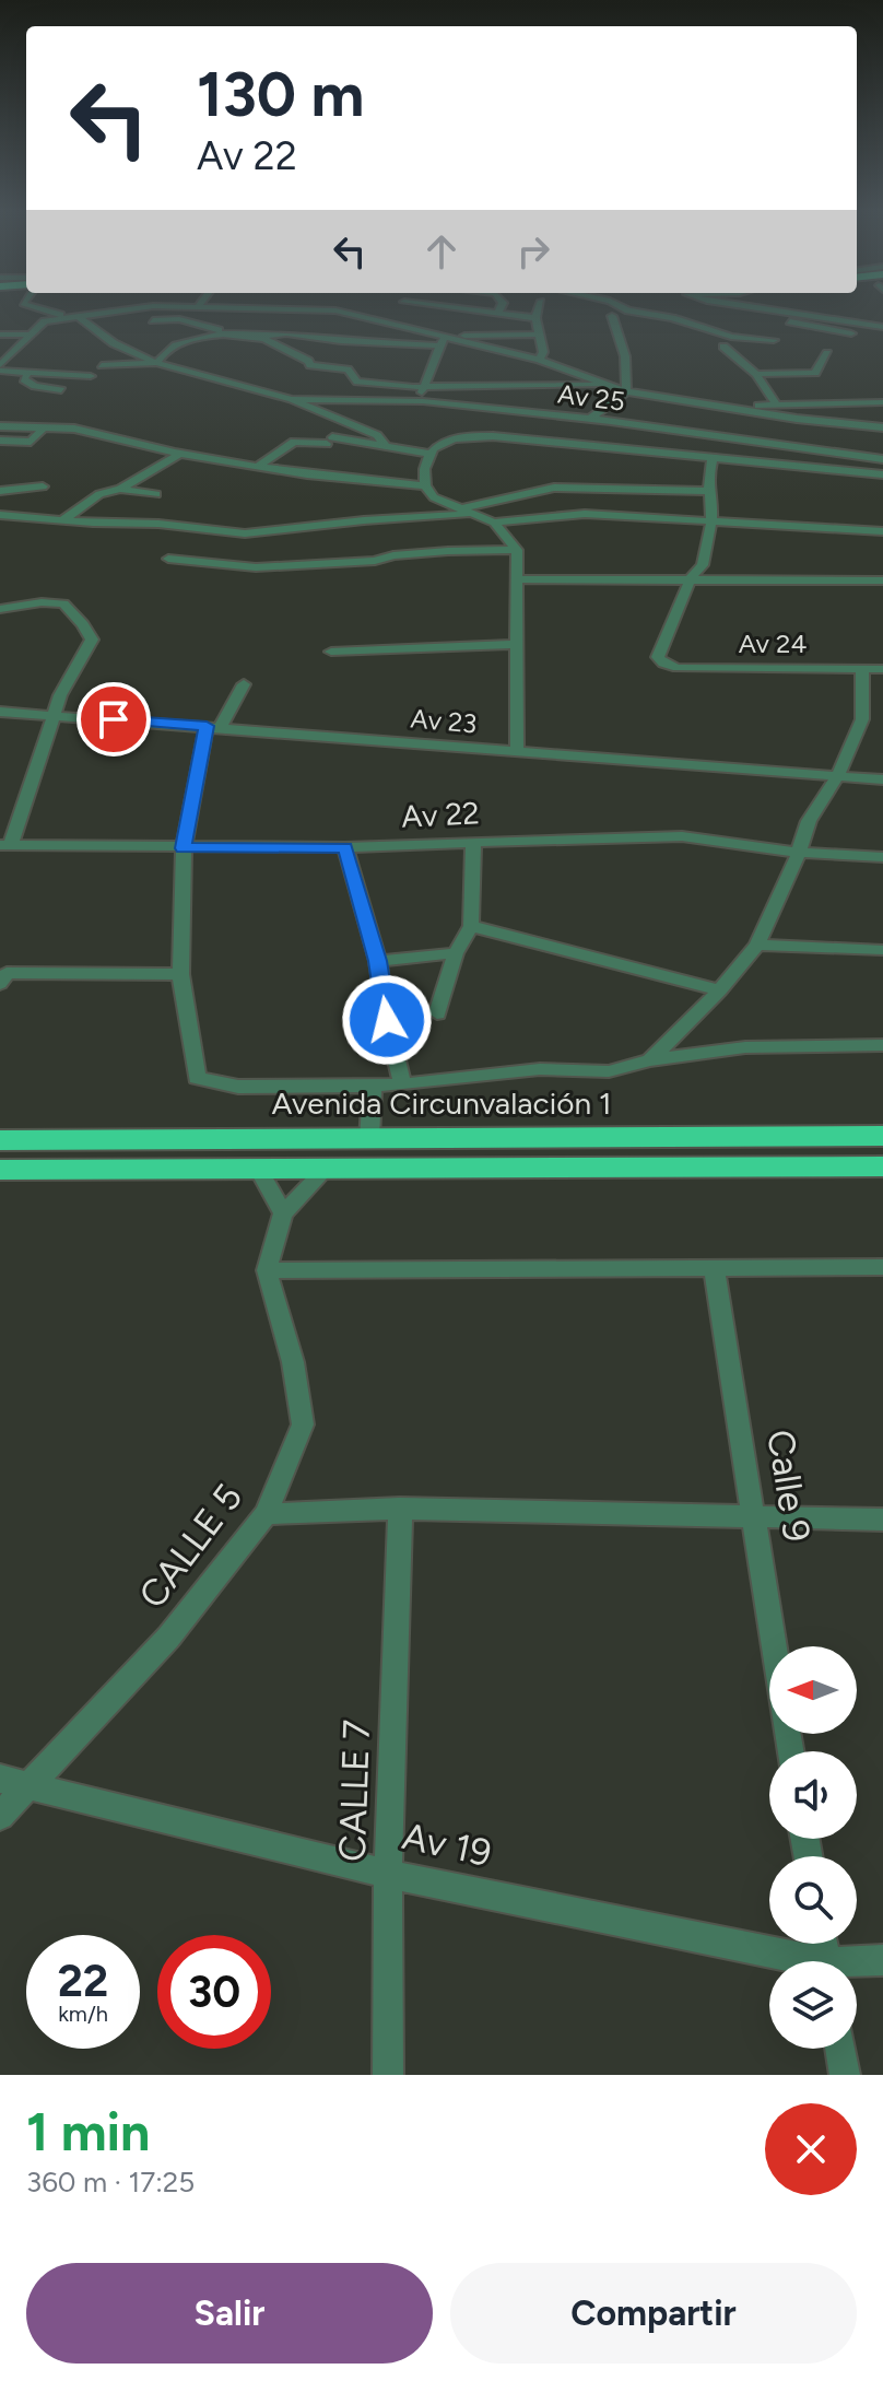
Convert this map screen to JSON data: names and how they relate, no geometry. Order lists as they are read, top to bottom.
{
  "streets": {
    "highway": ["Avenida Circunvalación 1"],
    "street": [
      "Av 25",
      "Av 24",
      "Av 23",
      "Av 22",
      "Calle 9",
      "CALLE 5",
      "CALLE 7",
      "Av 19"
    ]
  },
  "crossings": [
    ["CALLE 5", "Av 19"],
    ["CALLE 7", "Av 19"]
  ],
  "north": "left",
  "page": {
    "turn": ["130 m", "Av 22"],
    "speed": "22 km/h",
    "limit": "30",
    "heading": ["1 min", "360 m · 17:25"],
    "buttons": ["Salir", "Compartir"]
  }
}
